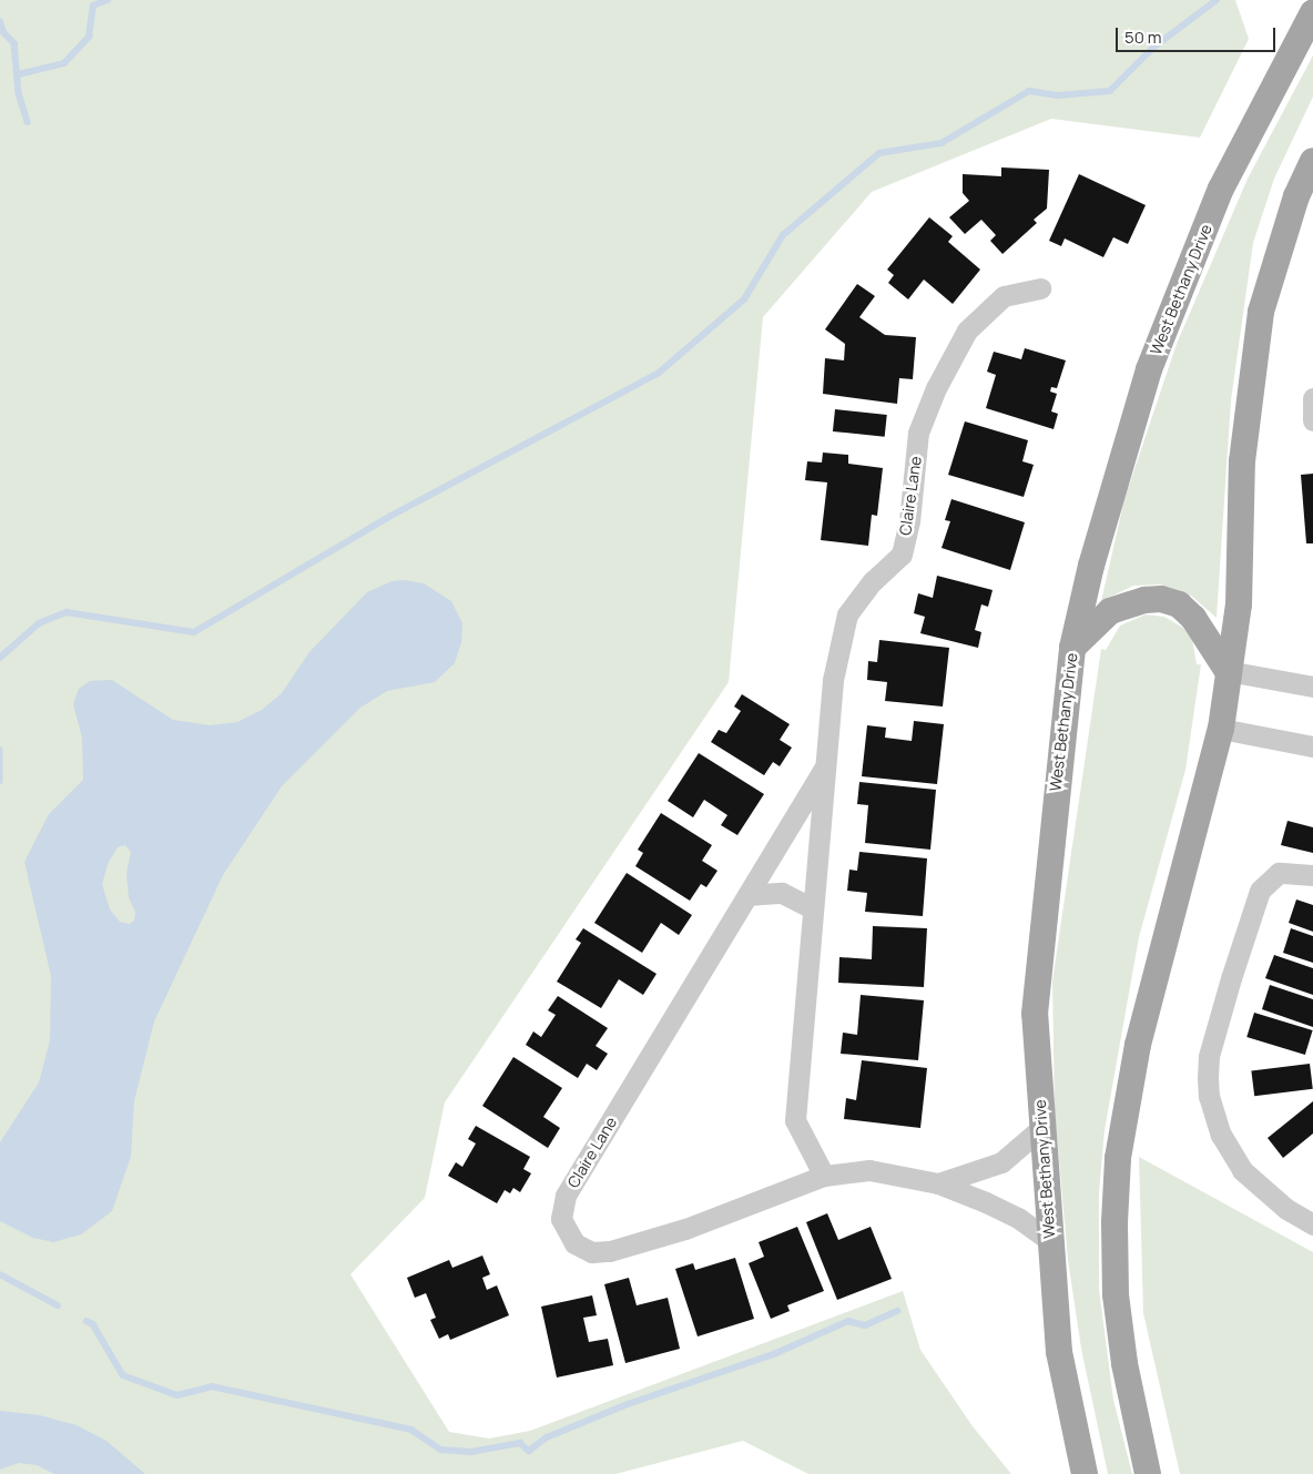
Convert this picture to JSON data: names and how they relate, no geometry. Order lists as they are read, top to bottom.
{
  "streets": {
    "main road": ["West Bethany Drive"],
    "street": ["Claire Lane"]
  },
  "crossings": [
    ["West Bethany Drive", "Claire Lane"]
  ],
  "scale_bar": "50 m"
}
